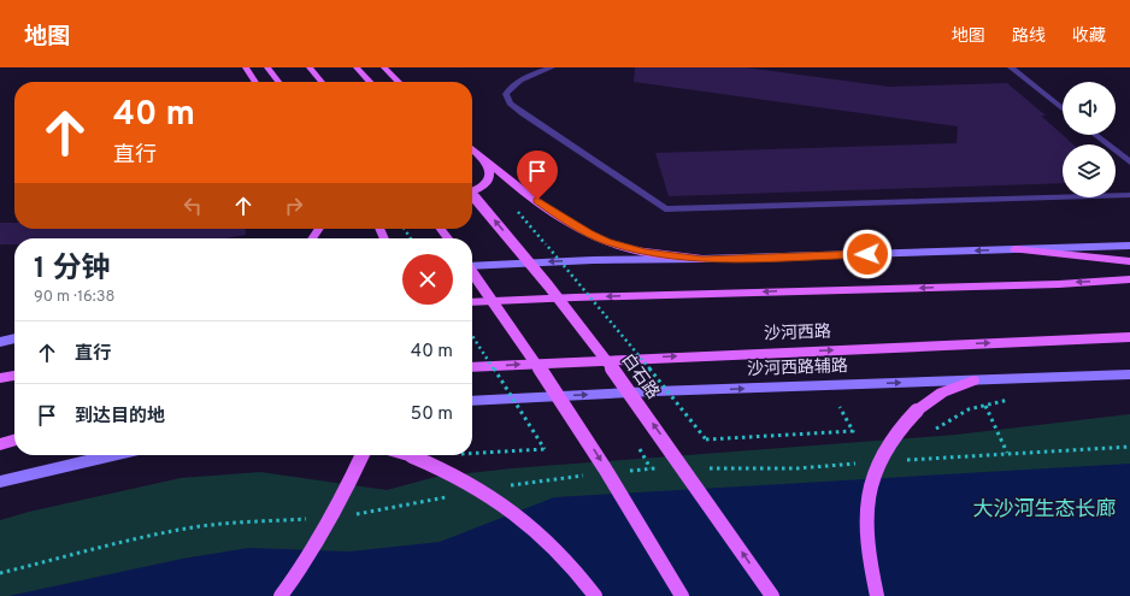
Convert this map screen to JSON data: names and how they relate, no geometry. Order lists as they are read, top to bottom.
{
  "streets": {
    "main road": ["沙河西路", "沙河西路辅路", "白石路"]
  },
  "parks": ["大沙河生态长廊"],
  "page": {
    "header": "地图",
    "nav": ["地图", "路线", "收藏"],
    "turn": ["40 m", "直行"],
    "heading": ["1 分钟", "90 m · 16:38"],
    "list": [
      {
        "name": "直行",
        "value": "40 m"
      },
      {
        "name": "到达目的地",
        "value": "50 m"
      }
    ]
  }
}
